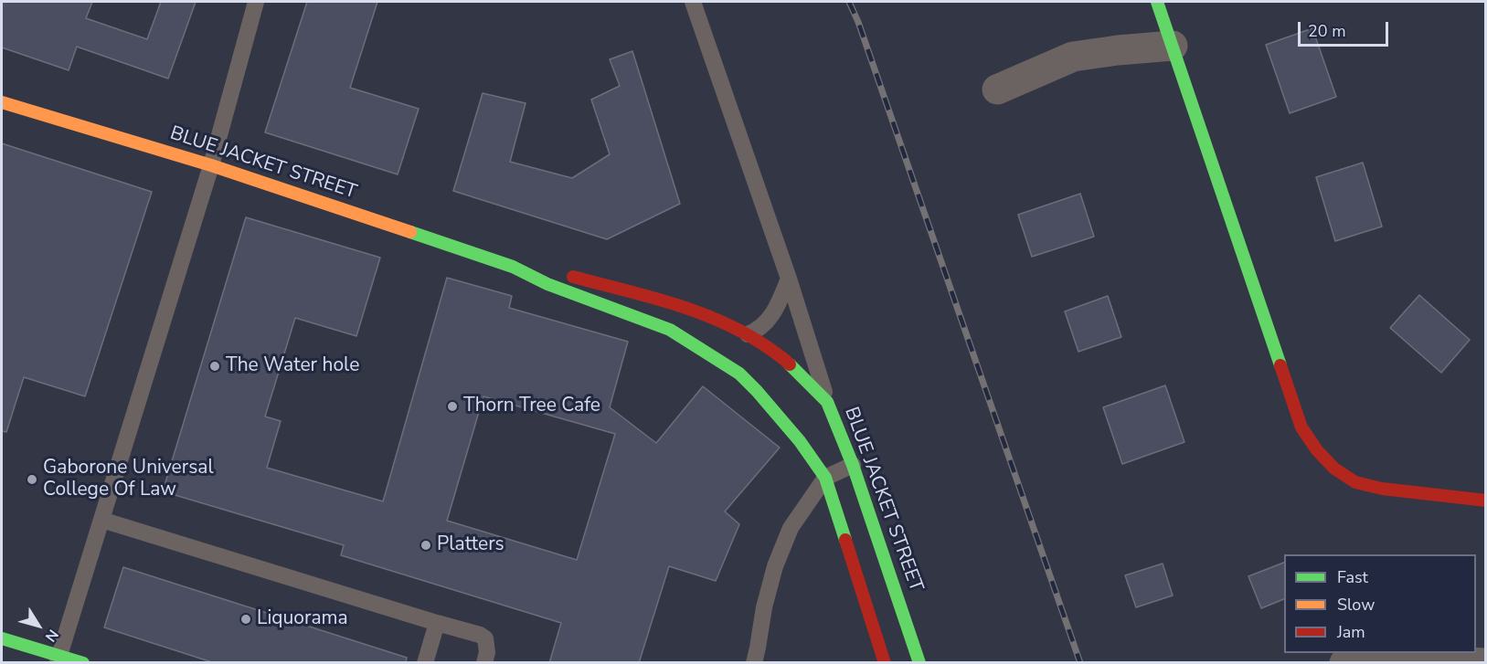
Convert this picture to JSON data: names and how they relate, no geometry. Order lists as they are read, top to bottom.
{
  "streets": {
    "main road": ["BLUE JACKET STREET"]
  },
  "places": [
    "The Water hole",
    "Thorn Tree Cafe",
    "Gaborone Universal College Of Law",
    "Platters",
    "Liquorama"
  ],
  "legend": ["Fast", "Slow", "Jam"],
  "scale_bar": "20 m",
  "north": "bottom right"
}
